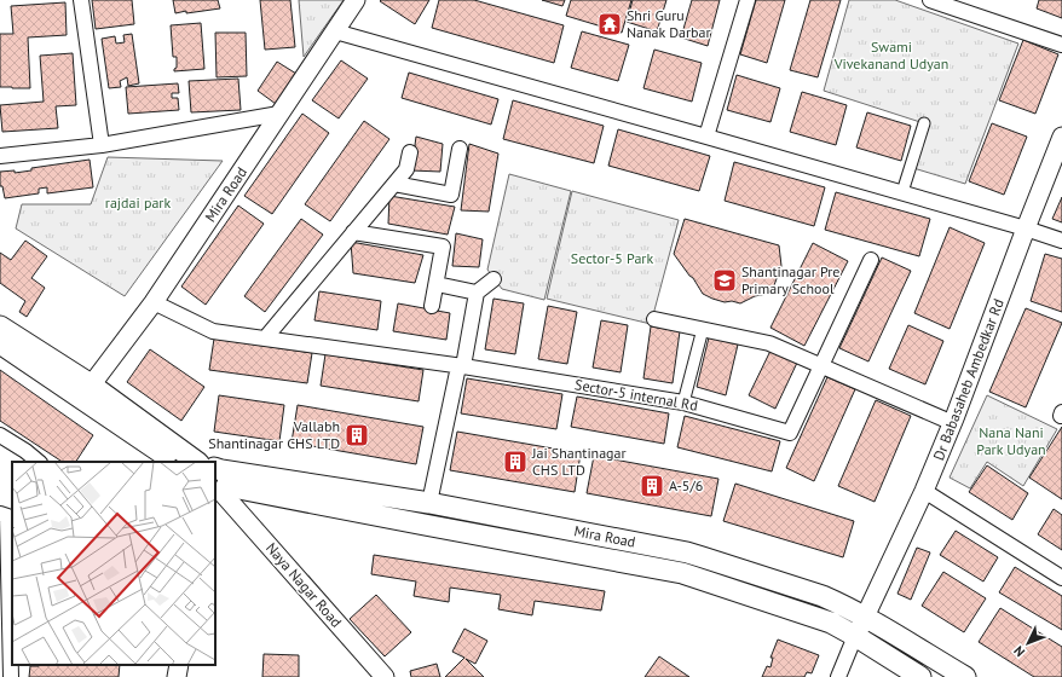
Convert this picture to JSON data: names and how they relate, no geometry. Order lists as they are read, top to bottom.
{
  "streets": {
    "main road": ["Mira Road"],
    "street": ["Dr Babasaheb Ambedkar Rd", "Sector-5 internal Rd", "Naya Nagar Road"]
  },
  "crossings": [
    ["Mira Road", "Dr Babasaheb Ambedkar Rd"],
    ["Mira Road", "Sector-5 internal Rd"],
    ["Mira Road", "Naya Nagar Road"]
  ],
  "parks": [
    "Swami Vivekanand Udyan",
    "rajdai park",
    "Sector-5 Park",
    "Nana Nani Park Udyan"
  ],
  "places": {
    "temple": ["Shri Guru Nanak Darbar"],
    "school or university": ["Shantinagar Pre Primary School"],
    "building": ["Vallabh Shantinagar CHS LTD", "Jai Shantinagar CHS LTD", "A-5/6"]
  },
  "north": "bottom left"
}
